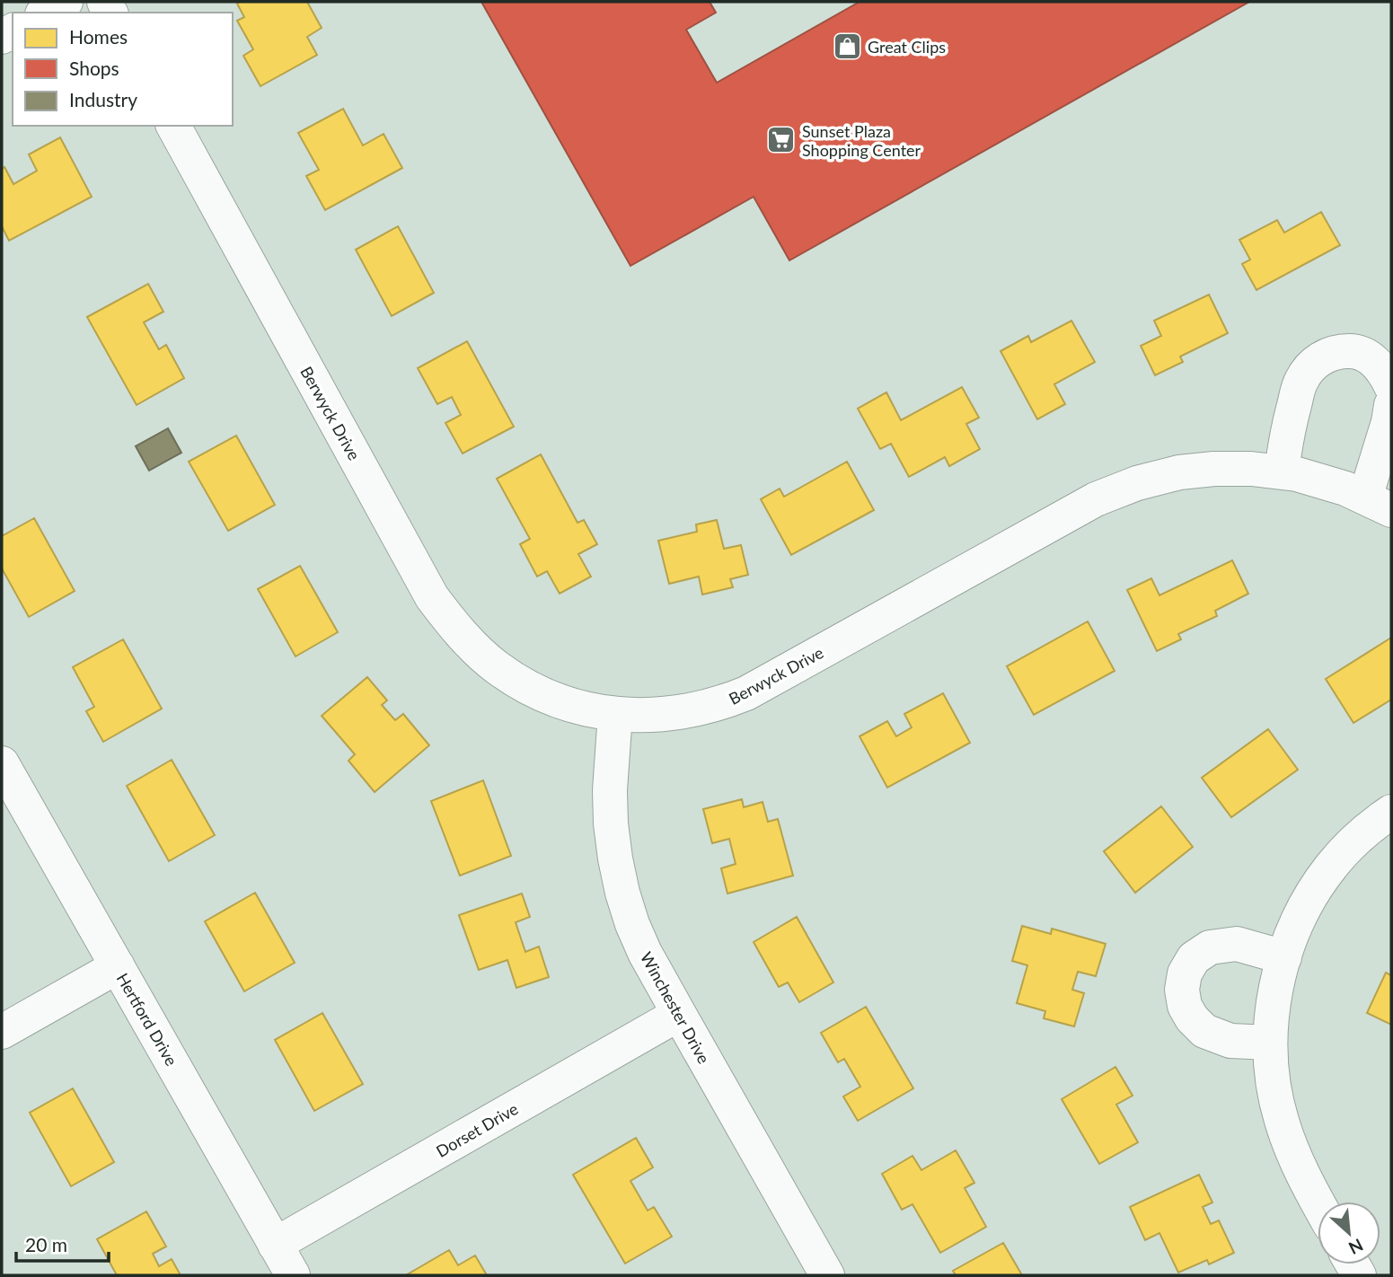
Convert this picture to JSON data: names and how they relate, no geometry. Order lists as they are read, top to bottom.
{
  "streets": {
    "street": [
      "Berwyck Drive",
      "Winchester Drive",
      "Hertford Drive",
      "Dorset Drive"
    ]
  },
  "crossings": [
    ["Berwyck Drive", "Winchester Drive"],
    ["Winchester Drive", "Dorset Drive"],
    ["Hertford Drive", "Dorset Drive"]
  ],
  "places": {
    "shop": ["Great Clips"],
    "supermarket": ["Sunset Plaza Shopping Center"]
  },
  "legend": ["Homes", "Shops", "Industry"],
  "scale_bar": "20 m",
  "north": "bottom right"
}
